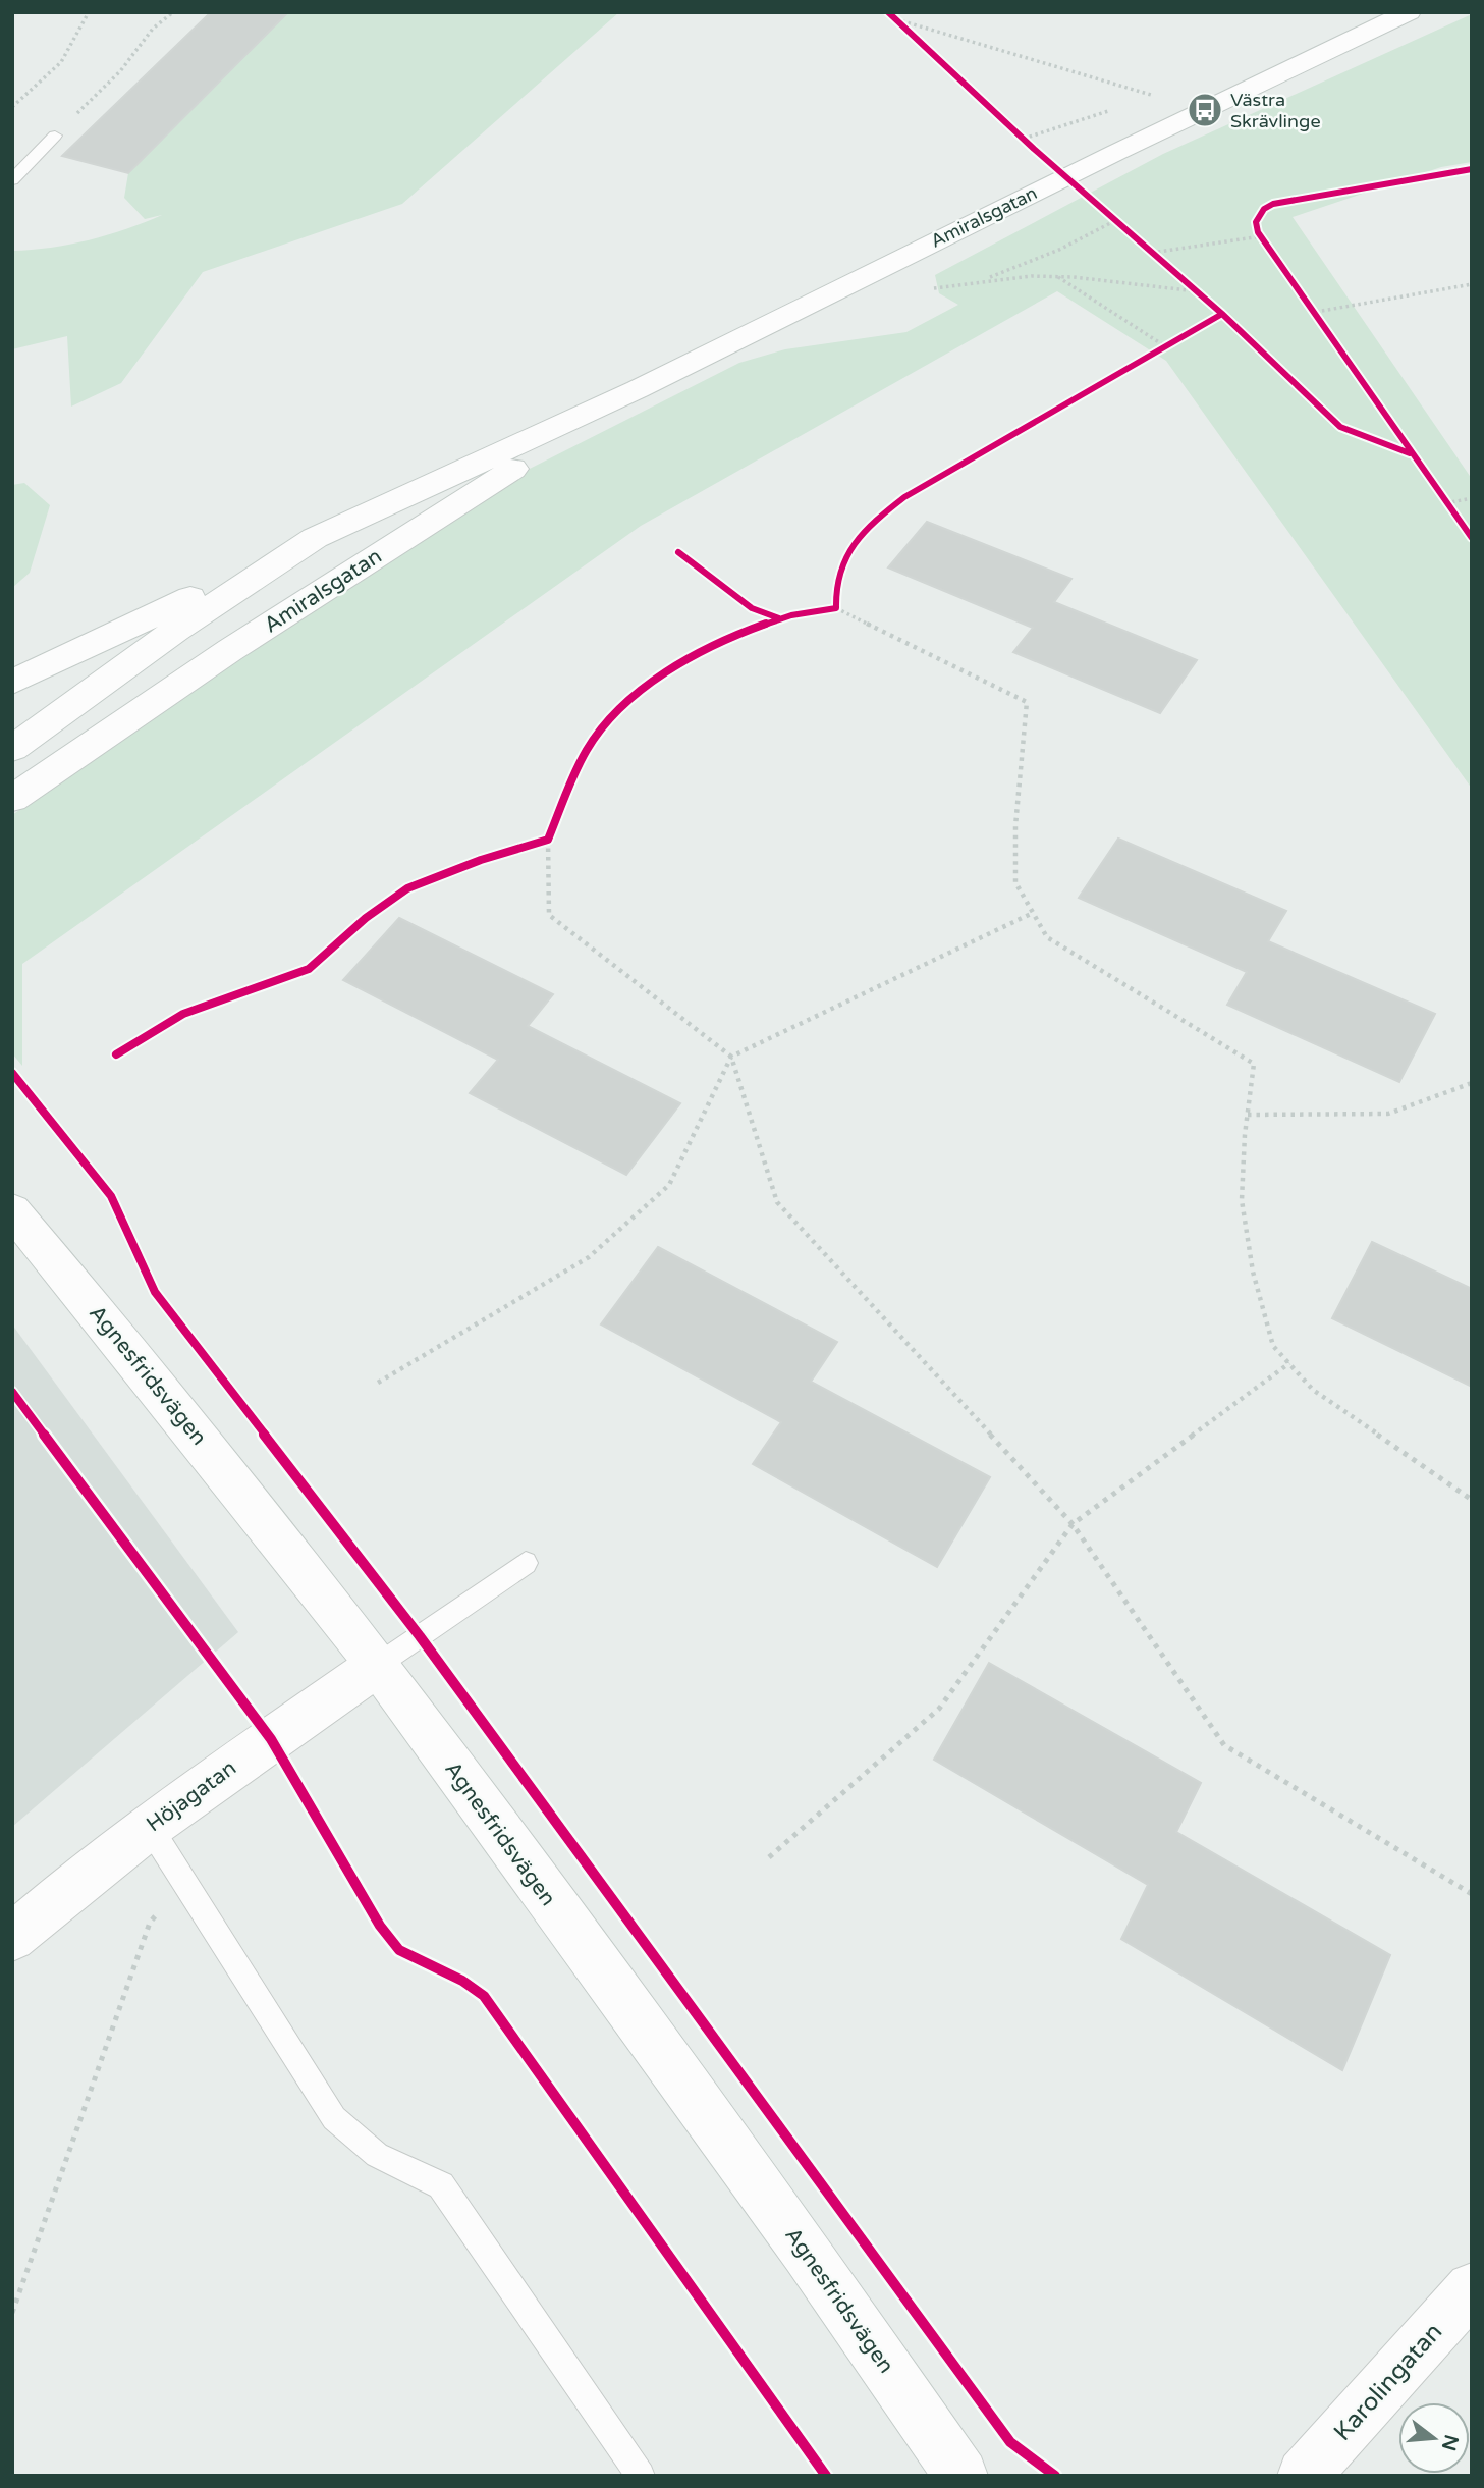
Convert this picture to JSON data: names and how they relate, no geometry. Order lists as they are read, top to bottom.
{
  "streets": {
    "main road": [
      "Amiralsgatan",
      "Agnesfridsvägen",
      "Höjagatan",
      "Karolingatan"
    ]
  },
  "crossings": [
    ["Agnesfridsvägen", "Höjagatan"]
  ],
  "places": {
    "bus stop": ["Västra Skrävlinge"]
  },
  "north": "right"
}
